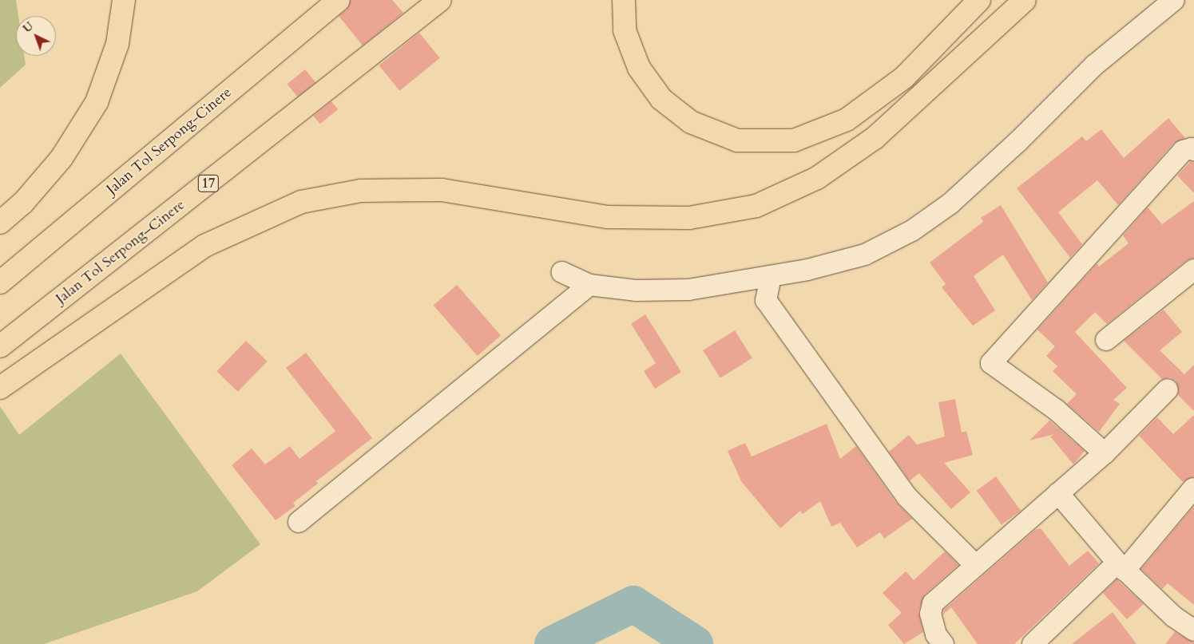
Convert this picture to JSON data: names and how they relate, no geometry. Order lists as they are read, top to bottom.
{
  "streets": {
    "highway": ["Jalan Tol Serpong-Cinere", "17", "Jalan Tol Serpong–Cinere"]
  },
  "north": "top left"
}
